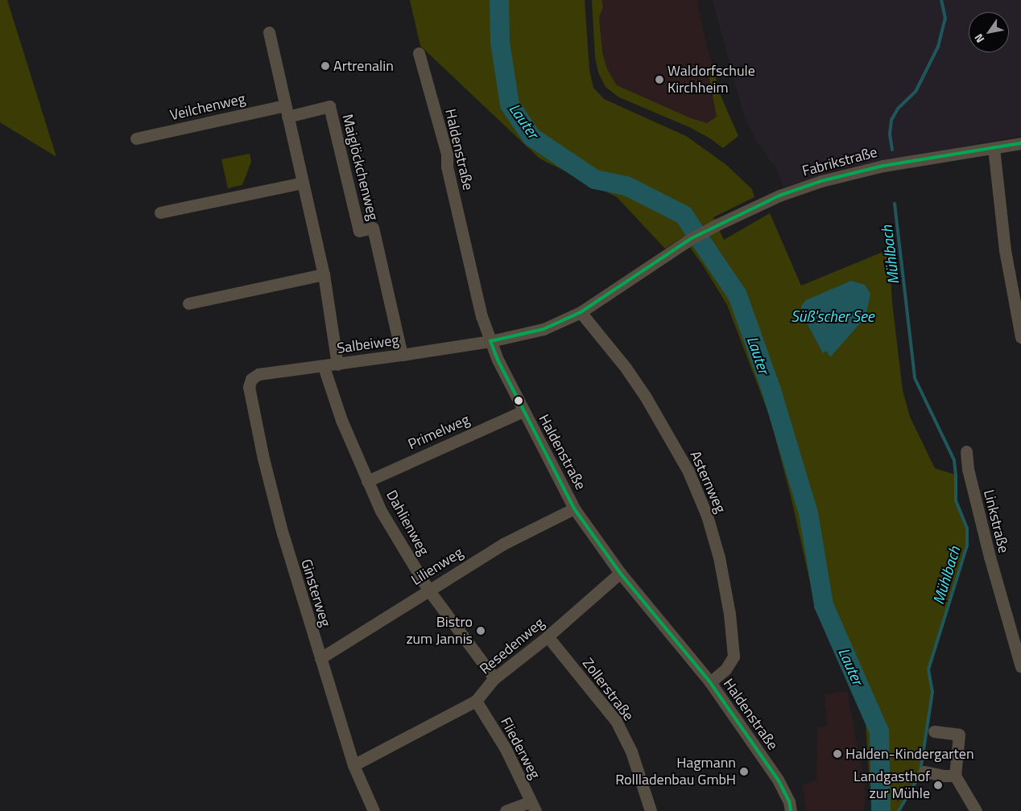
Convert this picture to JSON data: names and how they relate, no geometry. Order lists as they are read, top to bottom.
{
  "streets": {
    "street": [
      "Veilchenweg",
      "Haldenstraße",
      "Fabrikstraße",
      "Maiglöckchenweg",
      "Salbeiweg",
      "Primelweg",
      "Asternweg",
      "Linkstraße",
      "Dahlienweg",
      "Lilienweg",
      "Ginsterweg",
      "Resedenweg",
      "Zollerstraße",
      "Fliederweg"
    ]
  },
  "crossings": [
    ["Veilchenweg", "Maiglöckchenweg"],
    ["Haldenstraße", "Salbeiweg"],
    ["Haldenstraße", "Primelweg"],
    ["Haldenstraße", "Asternweg"],
    ["Haldenstraße", "Lilienweg"],
    ["Haldenstraße", "Resedenweg"],
    ["Fabrikstraße", "Asternweg"],
    ["Maiglöckchenweg", "Salbeiweg"],
    ["Salbeiweg", "Dahlienweg"],
    ["Salbeiweg", "Ginsterweg"],
    ["Primelweg", "Dahlienweg"],
    ["Dahlienweg", "Lilienweg"],
    ["Dahlienweg", "Resedenweg"],
    ["Lilienweg", "Ginsterweg"],
    ["Ginsterweg", "Resedenweg"],
    ["Resedenweg", "Zollerstraße"],
    ["Resedenweg", "Fliederweg"]
  ],
  "water": ["Lauter", "Mühlbach", "Süß'scher See"],
  "places": [
    "Artrenalin",
    "Waldorfschule Kirchheim",
    "Bistro zum Jannis",
    "Halden-Kindergarten",
    "Hagmann Rollladenbau GmbH",
    "Landgasthof zur Mühle"
  ],
  "north": "bottom left"
}
